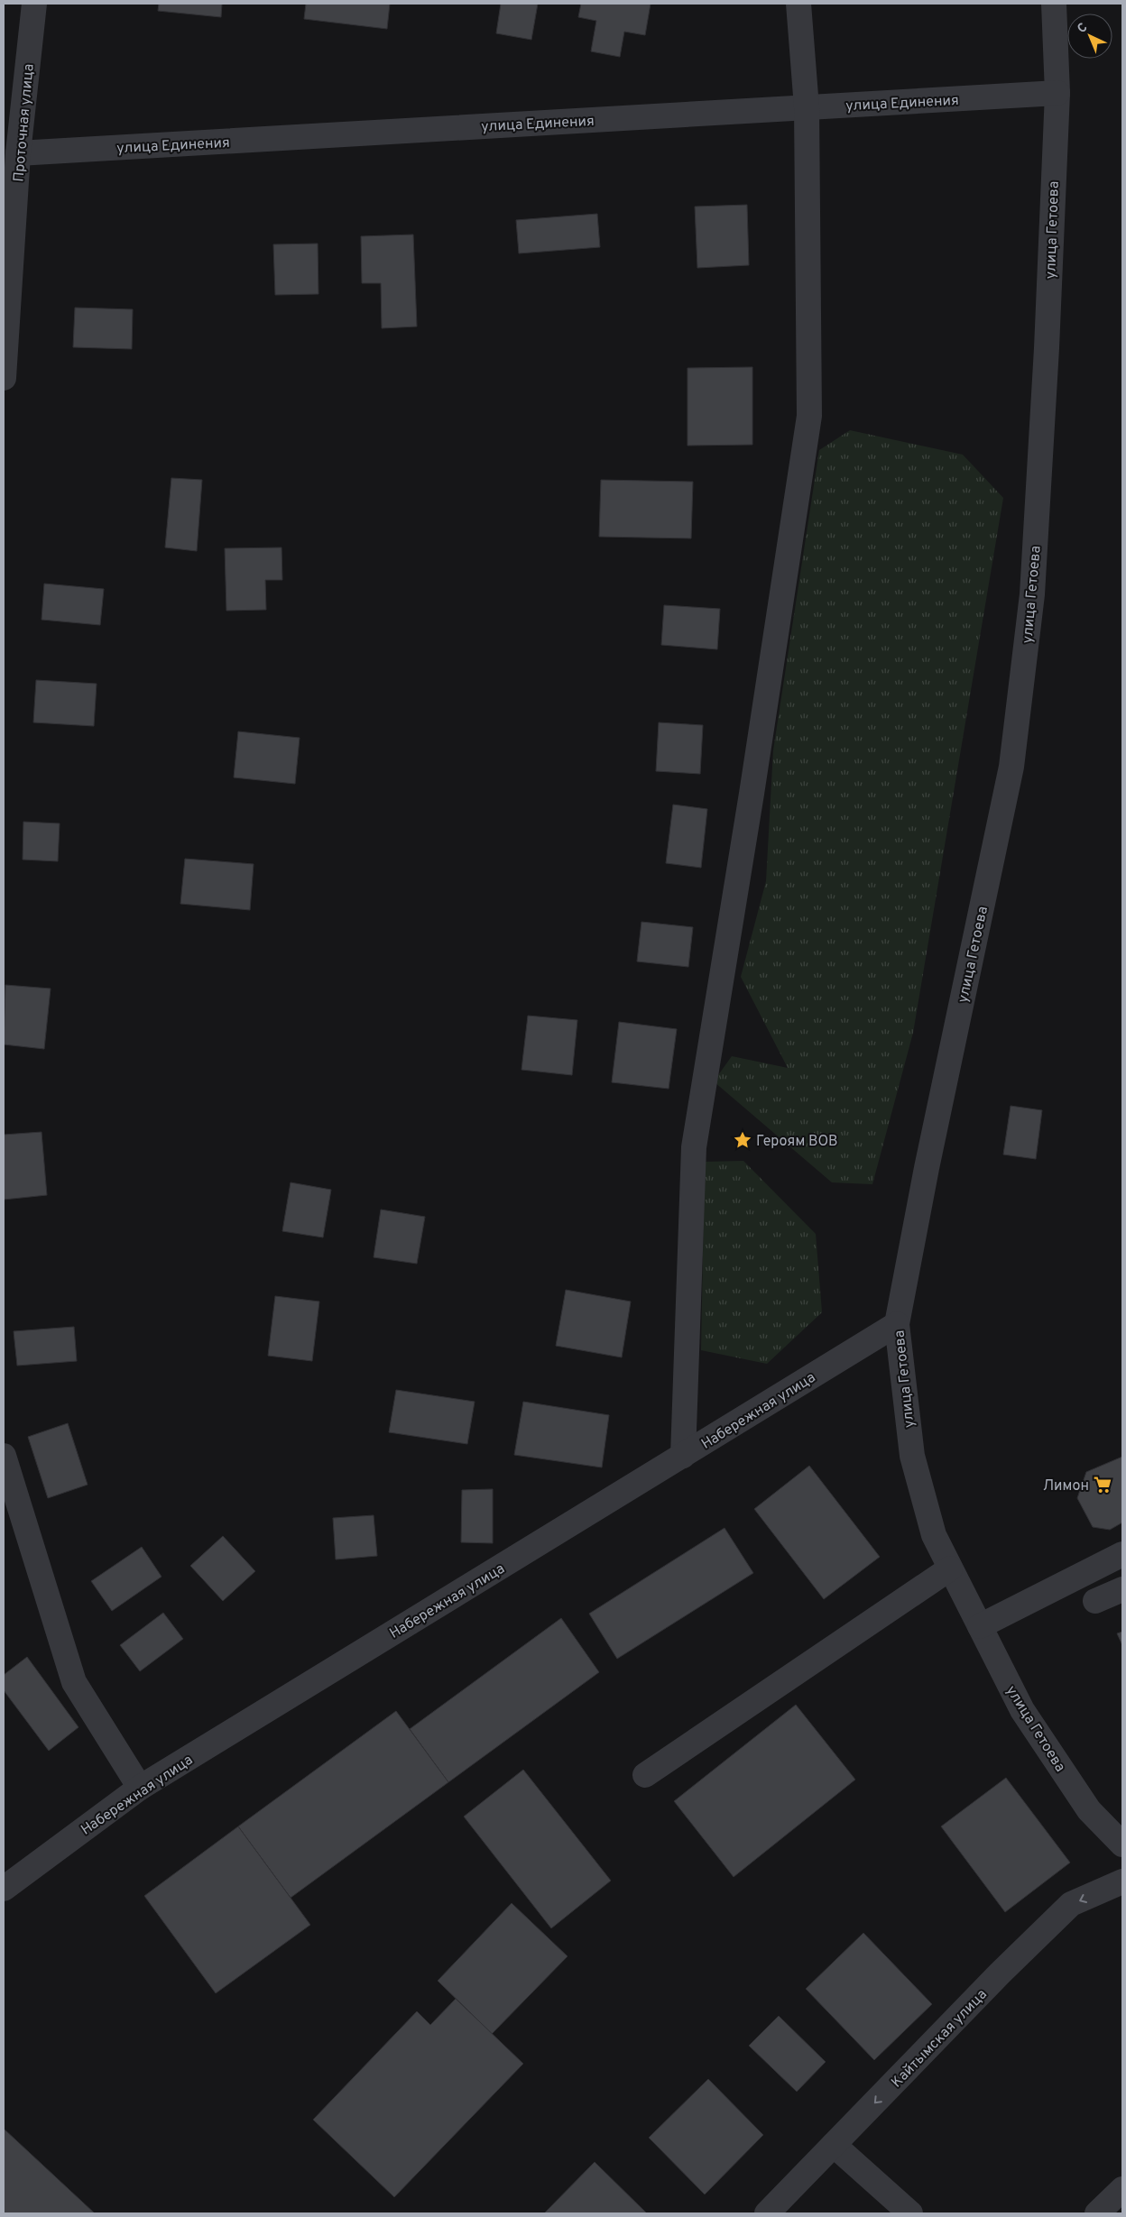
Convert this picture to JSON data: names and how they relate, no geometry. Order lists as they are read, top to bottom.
{
  "streets": {
    "street": [
      "улица Единения",
      "Проточная улица",
      "улица Гетоева",
      "Набережная улица",
      "Кайтымская улица"
    ]
  },
  "crossings": [
    ["улица Единения", "Проточная улица"],
    ["улица Единения", "улица Гетоева"],
    ["улица Гетоева", "Набережная улица"]
  ],
  "one_way": ["Кайтымская улица"],
  "places": {
    "place": ["Героям ВОВ"],
    "supermarket": ["Лимон"]
  },
  "north": "top left"
}
